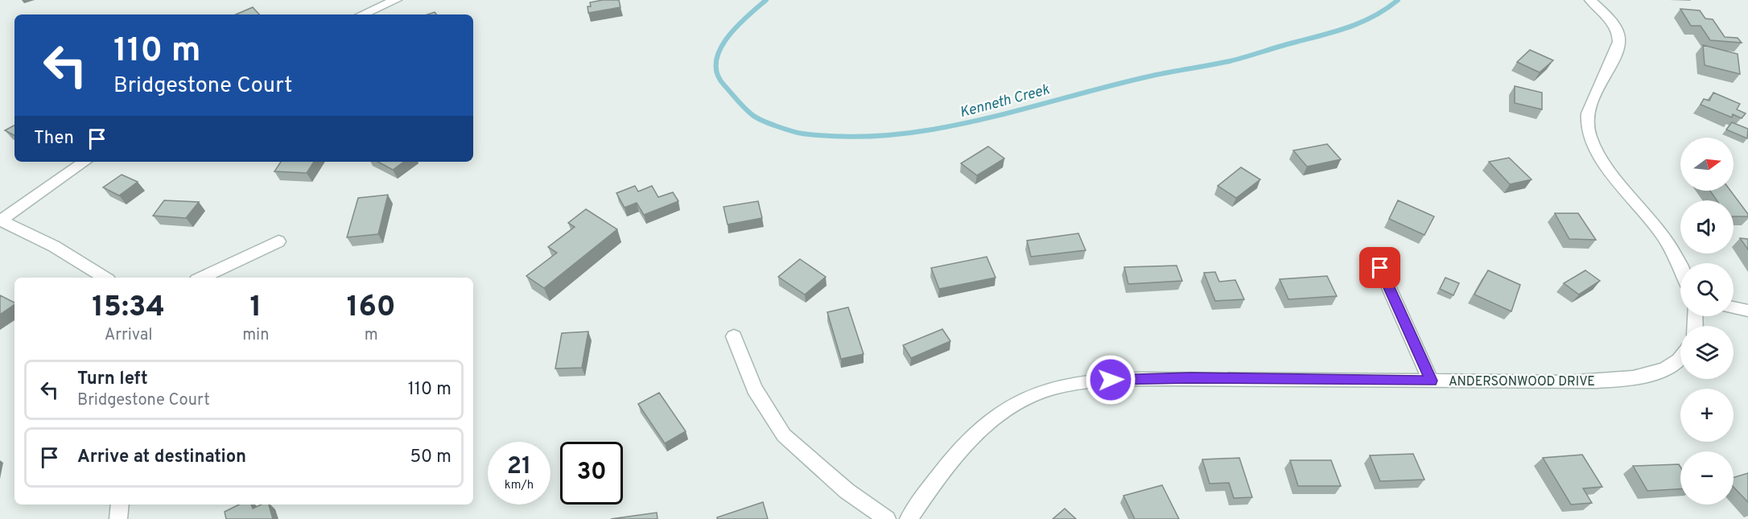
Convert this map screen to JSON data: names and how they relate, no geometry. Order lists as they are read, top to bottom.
{
  "streets": {
    "street": ["ANDERSONWOOD DRIVE"]
  },
  "water": ["Kenneth Creek"],
  "north": "right",
  "page": {
    "turn": ["110 m", "Bridgestone Court"],
    "then": "Then",
    "map_buttons": ["+", "−"],
    "eta": [
      "15:34",
      "Arrival",
      "1",
      "min",
      "160",
      "m"
    ],
    "list": [
      {
        "name": "Turn left",
        "note": "Bridgestone Court",
        "value": "110 m"
      },
      {
        "name": "Arrive at destination",
        "value": "50 m"
      }
    ],
    "speed": "21 km/h",
    "limit": "30"
  }
}
